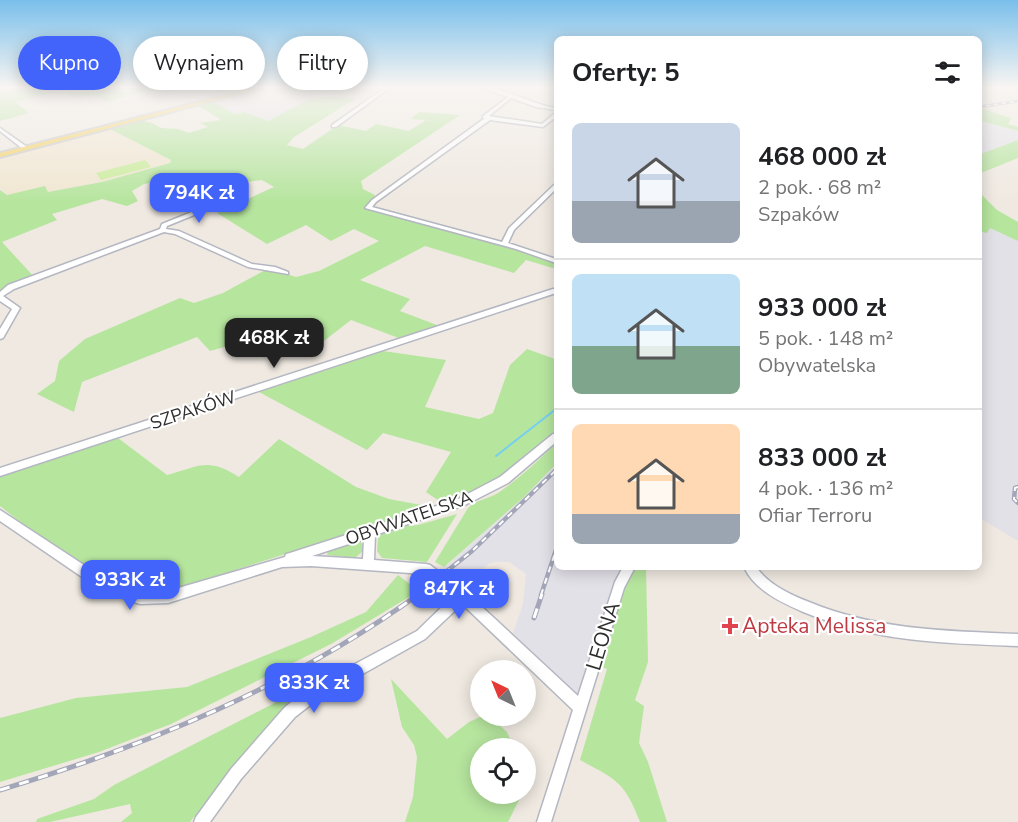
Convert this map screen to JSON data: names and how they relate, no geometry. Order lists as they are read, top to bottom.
{
  "streets": {
    "street": ["SZPAKÓW", "OBYWATELSKA", "LEONA"]
  },
  "crossings": [
    ["OBYWATELSKA", "LEONA"]
  ],
  "places": {
    "health": ["Apteka Melissa"]
  },
  "north": "top left",
  "page": {
    "chip": ["Kupno", "Wynajem", "Filtry"],
    "heading": "Oferty: 5",
    "list": [
      {
        "name": "468 000 zł",
        "note": "2 pok. · 68 m² · Szpaków"
      },
      {
        "name": "933 000 zł",
        "note": "5 pok. · 148 m² · Obywatelska"
      },
      {
        "name": "833 000 zł",
        "note": "4 pok. · 136 m² · Ofiar Terroru"
      }
    ],
    "price": [
      "794K zł",
      "468K zł",
      "933K zł",
      "847K zł",
      "833K zł"
    ]
  }
}
